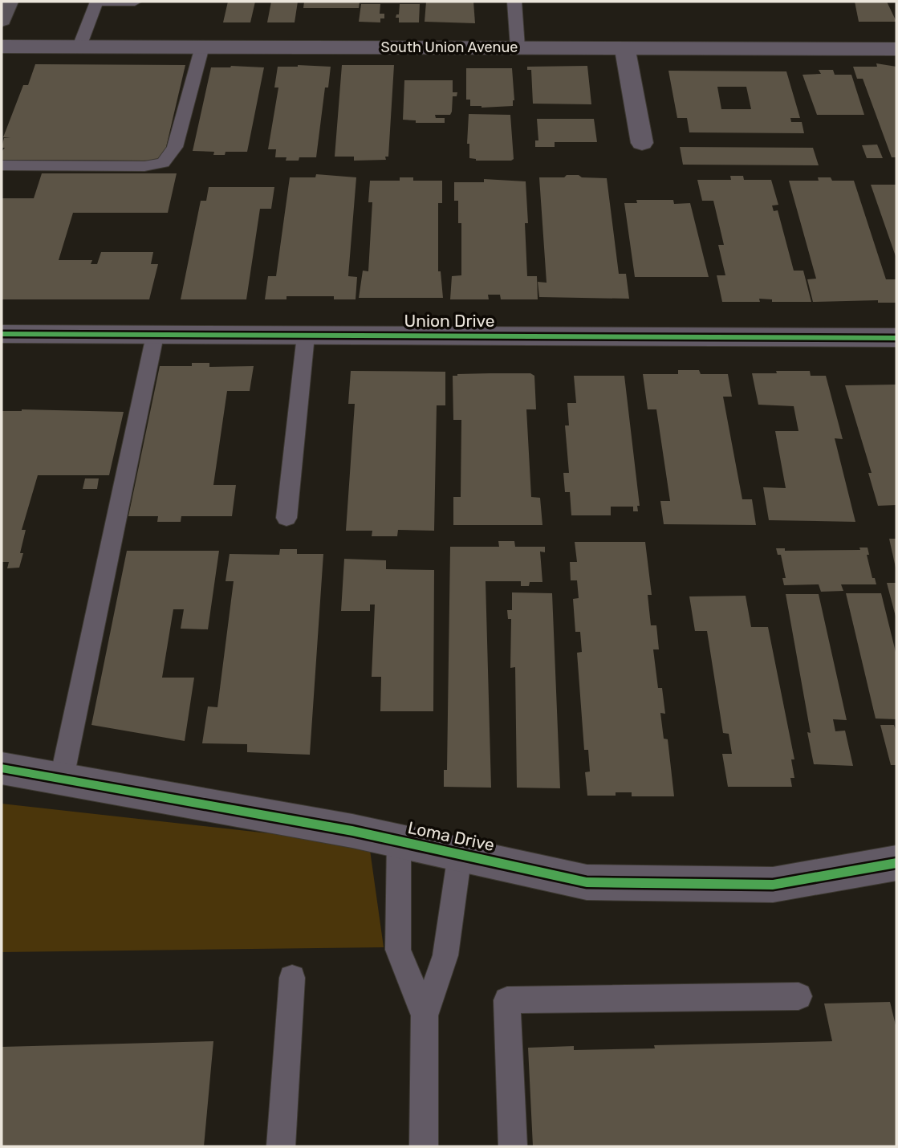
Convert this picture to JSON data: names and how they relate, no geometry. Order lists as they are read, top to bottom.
{
  "streets": {
    "street": ["South Union Avenue", "Union Drive", "Loma Drive"]
  }
}
